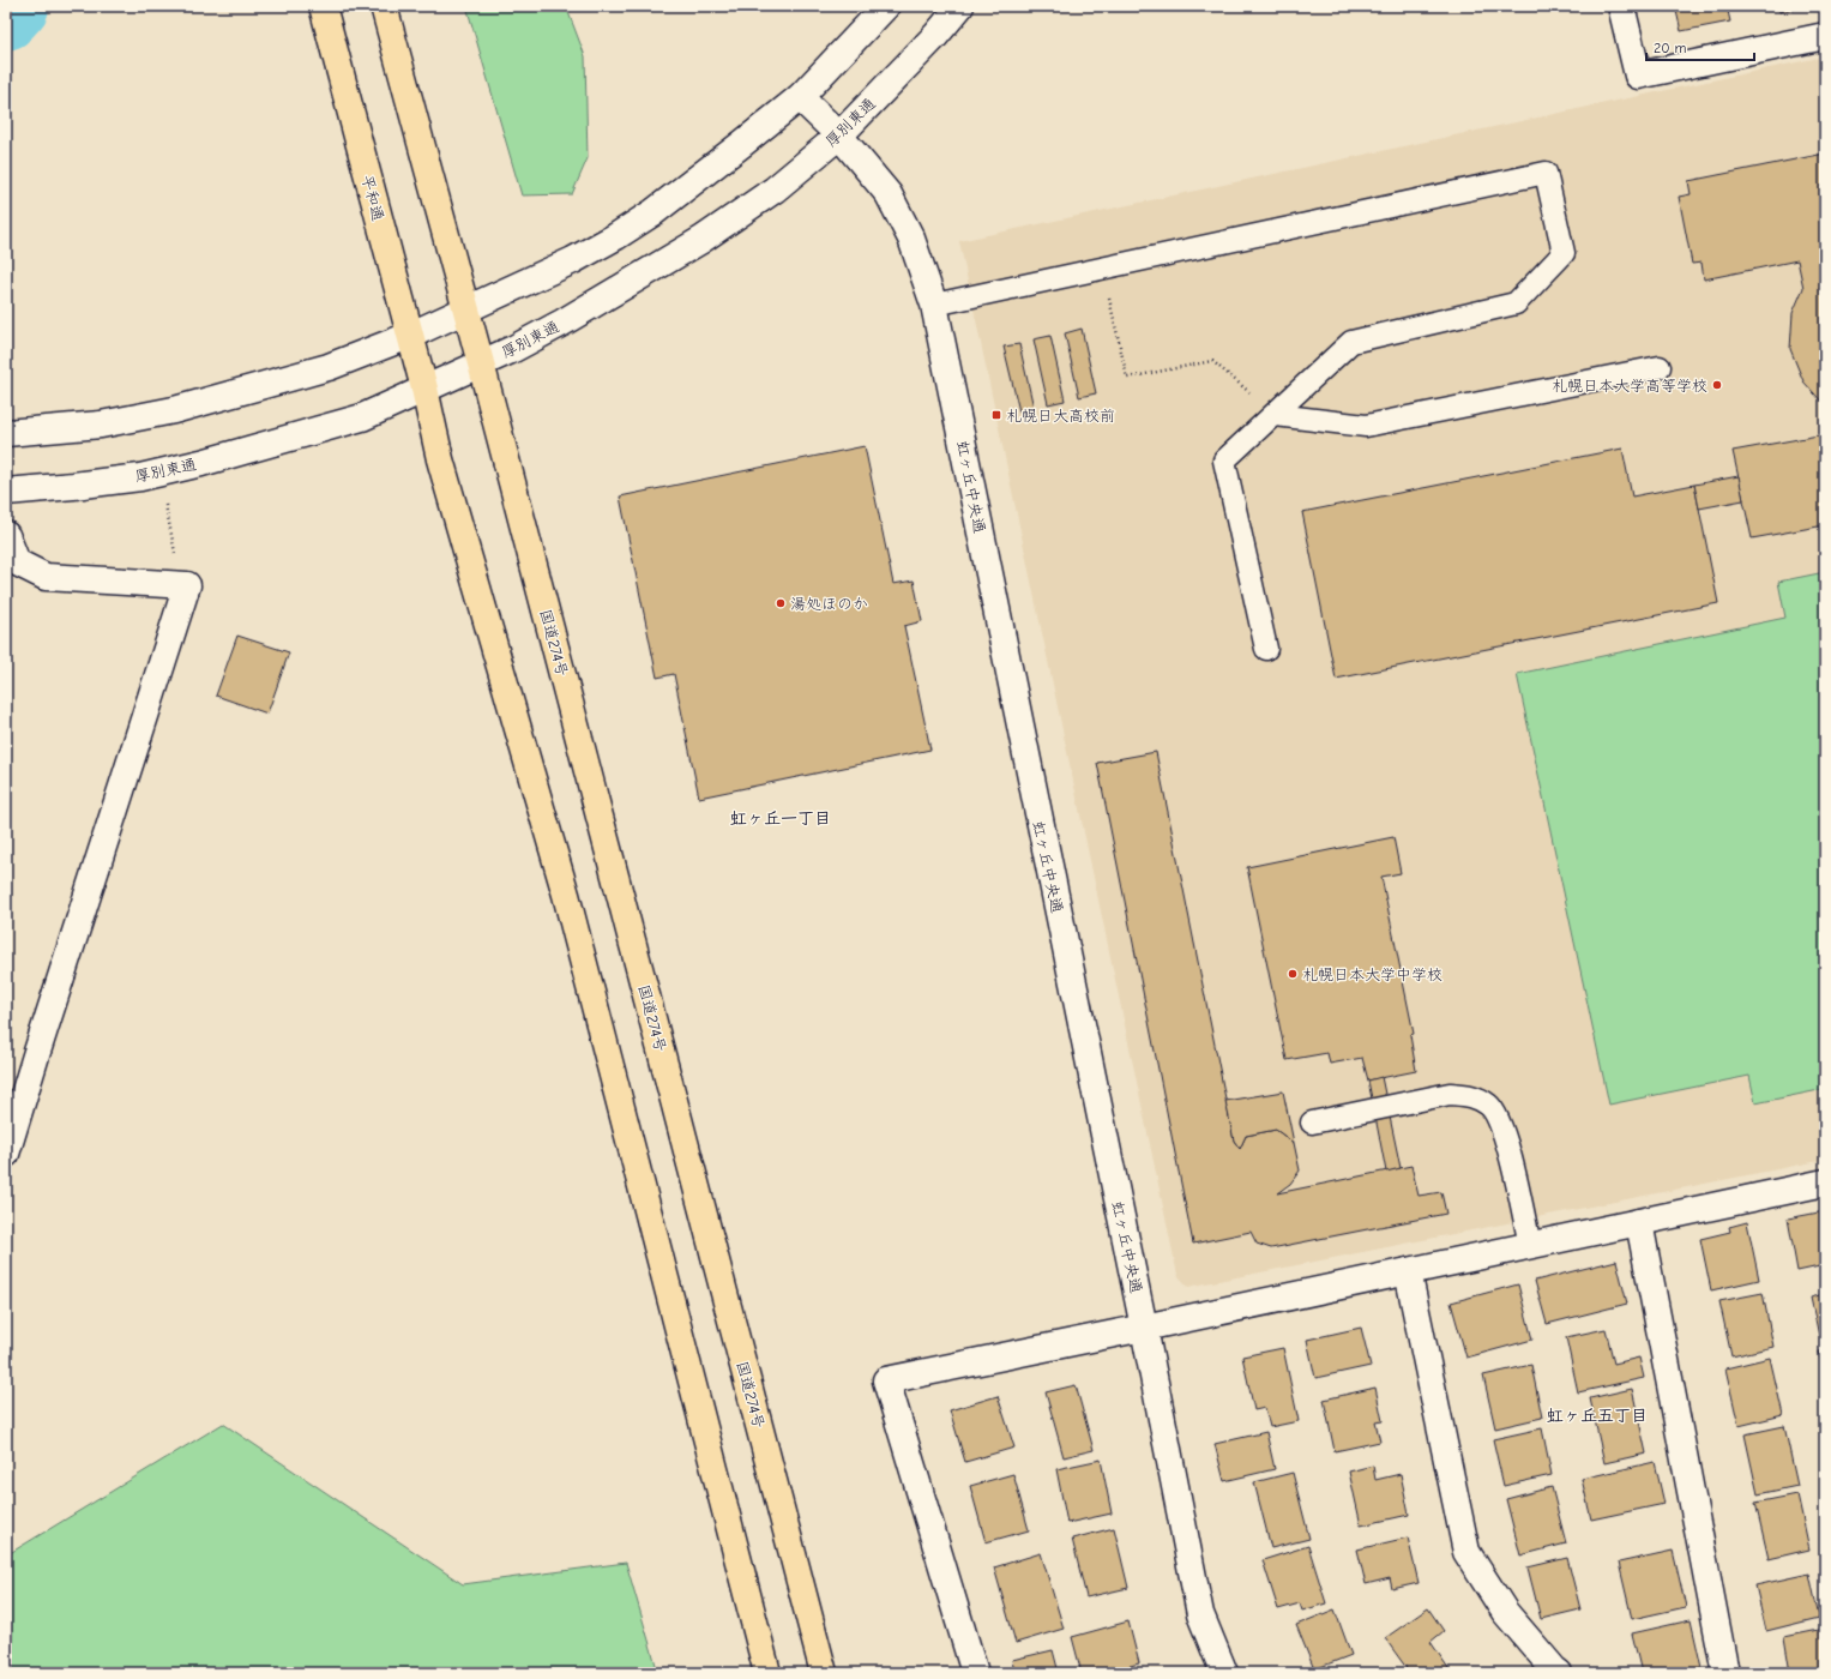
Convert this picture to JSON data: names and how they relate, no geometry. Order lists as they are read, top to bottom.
{
  "streets": {
    "highway": ["平和通", "国道274号"],
    "street": ["厚別東通", "虹ヶ丘中央通"]
  },
  "crossings": [
    ["厚別東通", "平和通"],
    ["厚別東通", "虹ヶ丘中央通"],
    ["厚別東通", "国道274号"]
  ],
  "districts": ["虹ヶ丘一丁目", "虹ヶ丘五丁目"],
  "places": {
    "other": ["札幌日本大学高等学校", "湯処ほのか", "札幌日本大学中学校"],
    "transit": ["札幌日大高校前"]
  },
  "scale_bar": "20 m"
}
